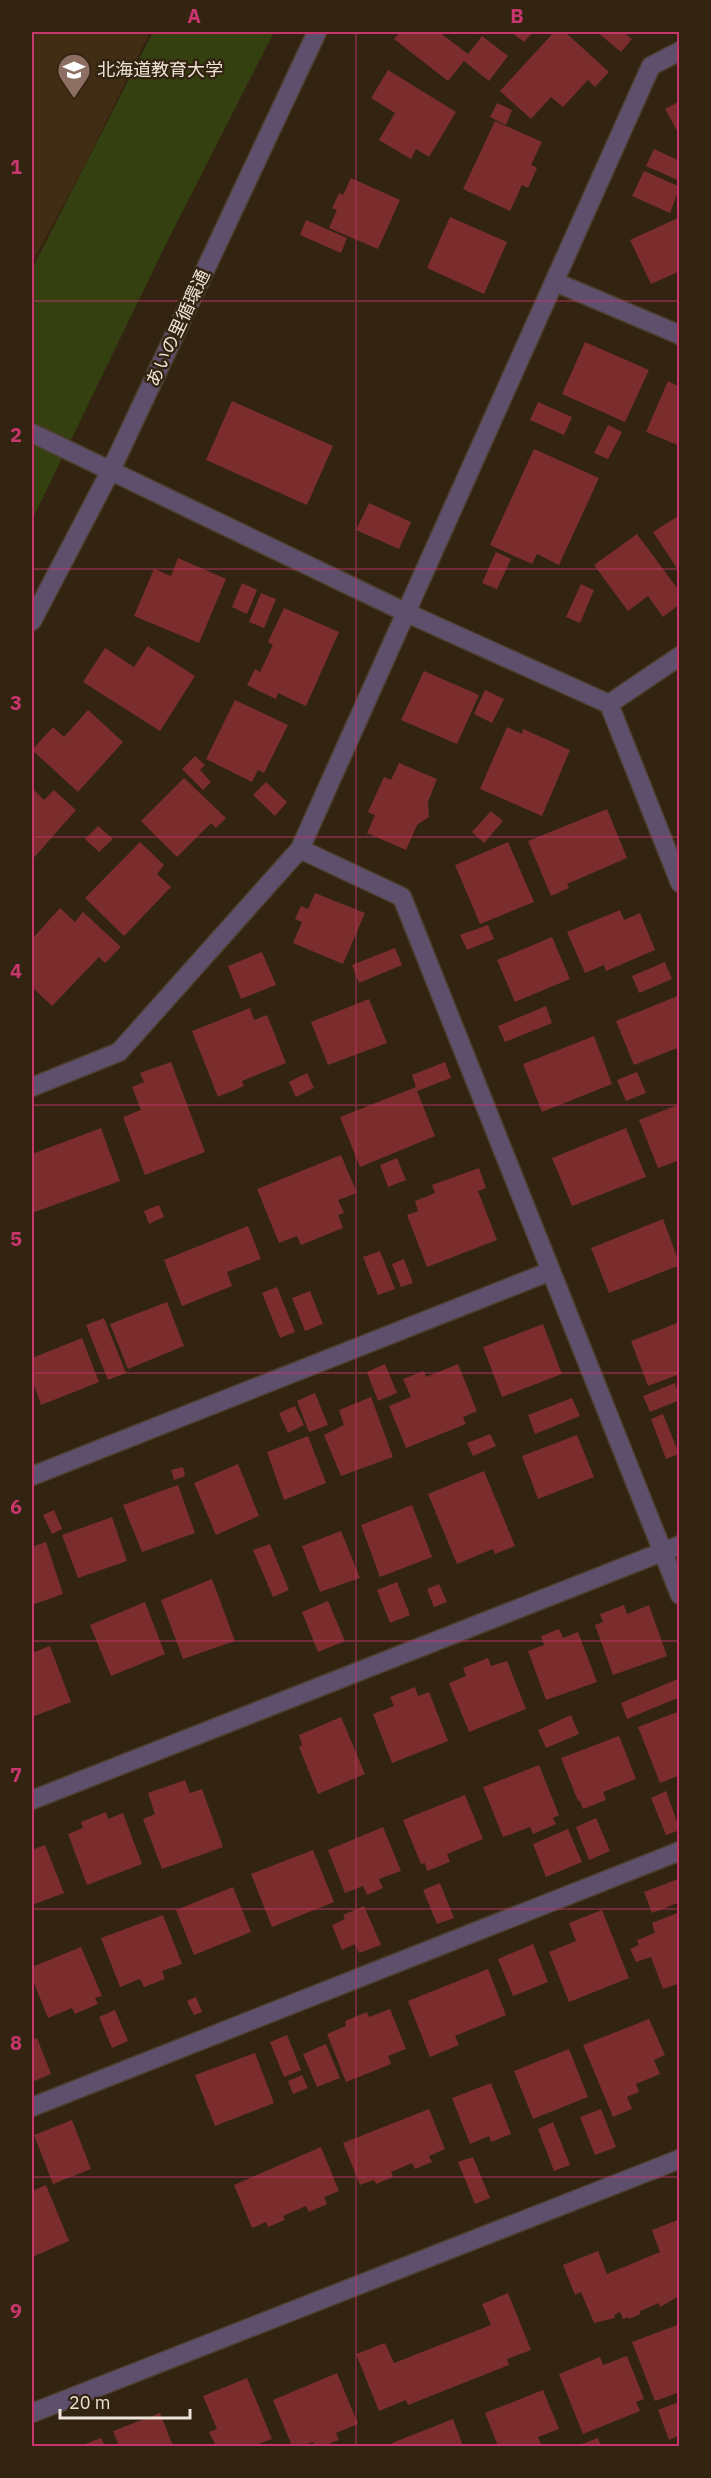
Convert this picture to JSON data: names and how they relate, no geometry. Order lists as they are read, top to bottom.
{
  "streets": {
    "street": ["あいの里循環通"]
  },
  "places": {
    "school or university": ["北海道教育大学"]
  },
  "scale_bar": "20 m",
  "grid": {
    "columns": ["A", "B"],
    "rows": [
      "1",
      "2",
      "3",
      "4",
      "5",
      "6",
      "7",
      "8",
      "9"
    ]
  }
}
